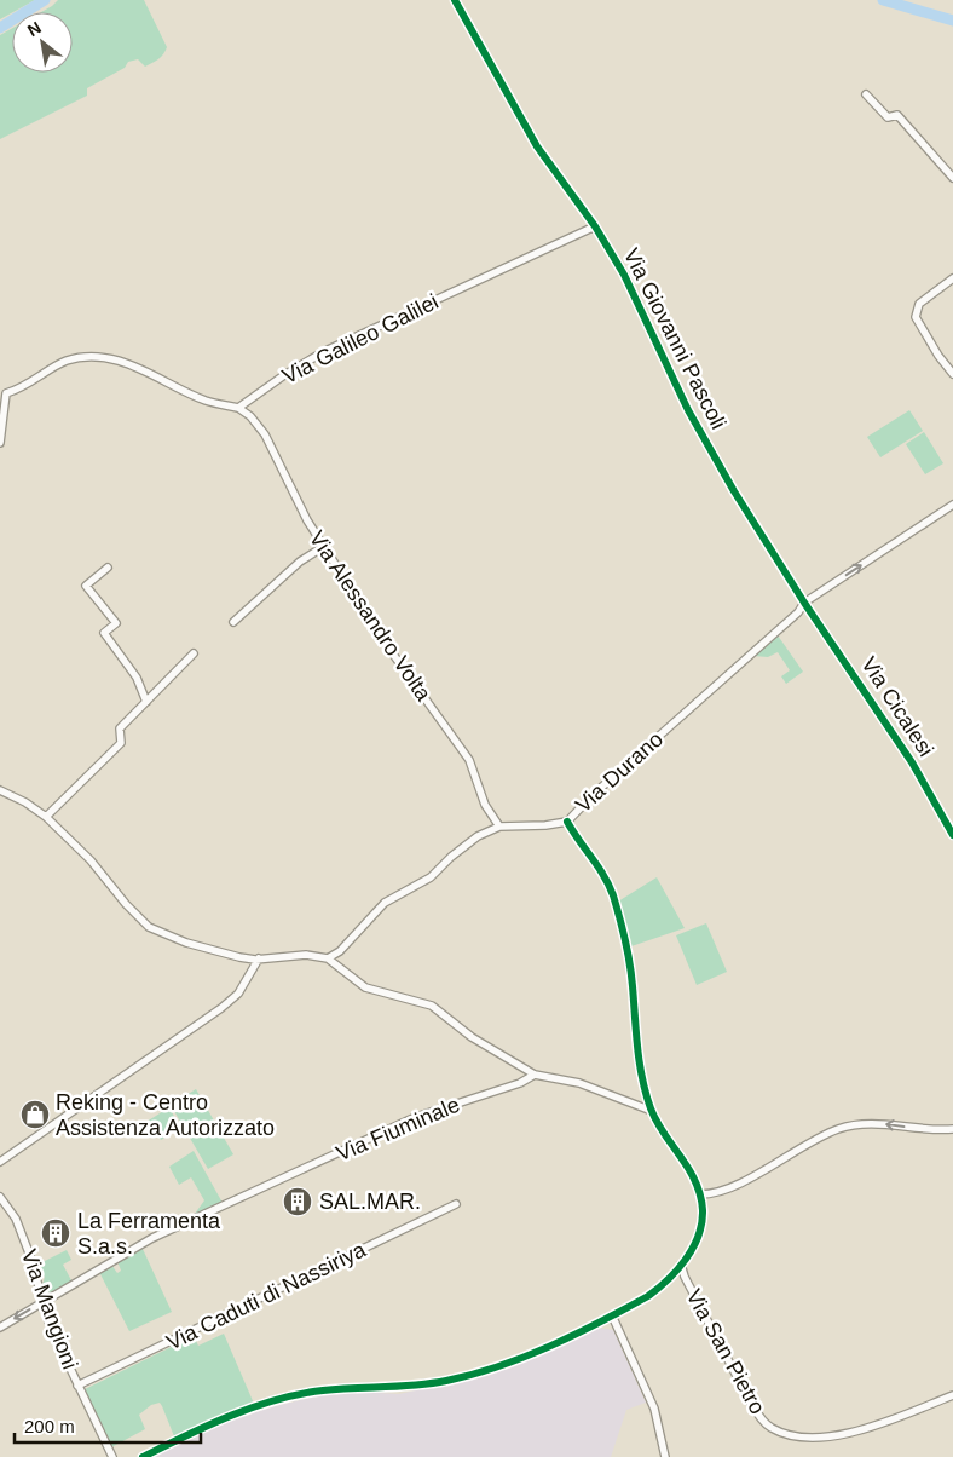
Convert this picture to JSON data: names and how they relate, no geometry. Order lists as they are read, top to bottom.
{
  "streets": {
    "street": [
      "Via Galileo Galilei",
      "Via Giovanni Pascoli",
      "Via Alessandro Volta",
      "Via Cicalesi",
      "Via Durano",
      "Via Fiuminale",
      "Via Caduti di Nassiriya",
      "Via Mangioni",
      "Via San Pietro"
    ]
  },
  "crossings": [
    ["Via Galileo Galilei", "Via Giovanni Pascoli"],
    ["Via Galileo Galilei", "Via Alessandro Volta"],
    ["Via Giovanni Pascoli", "Via Cicalesi"],
    ["Via Giovanni Pascoli", "Via Durano"],
    ["Via Alessandro Volta", "Via Durano"],
    ["Via Cicalesi", "Via Durano"],
    ["Via Fiuminale", "Via Mangioni"],
    ["Via Caduti di Nassiriya", "Via Mangioni"]
  ],
  "places": {
    "shop": ["Reking - Centro Assistenza Autorizzato"],
    "building": ["SAL.MAR.", "La Ferramenta S.a.s."]
  },
  "scale_bar": "200 m",
  "north": "top left"
}
